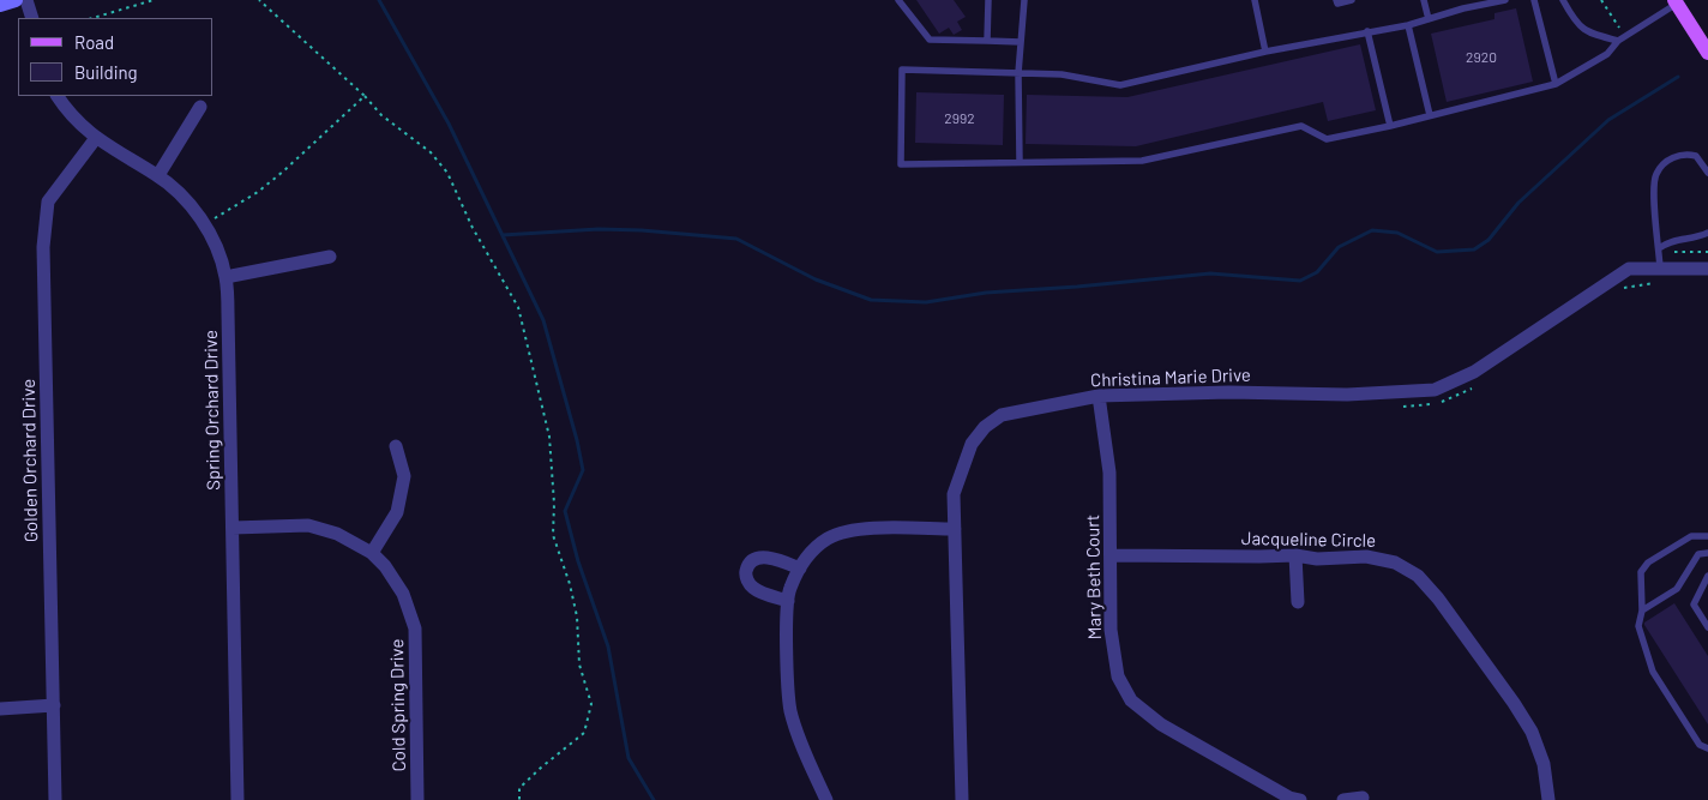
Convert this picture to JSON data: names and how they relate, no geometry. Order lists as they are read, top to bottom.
{
  "streets": {
    "street": [
      "Christina Marie Drive",
      "Spring Orchard Drive",
      "Golden Orchard Drive",
      "Jacqueline Circle",
      "Mary Beth Court",
      "Cold Spring Drive"
    ]
  },
  "crossings": [
    ["Christina Marie Drive", "Mary Beth Court"],
    ["Spring Orchard Drive", "Golden Orchard Drive"],
    ["Spring Orchard Drive", "Cold Spring Drive"],
    ["Jacqueline Circle", "Mary Beth Court"]
  ],
  "house_numbers": ["2920", "2992"],
  "legend": ["Road", "Building"]
}
